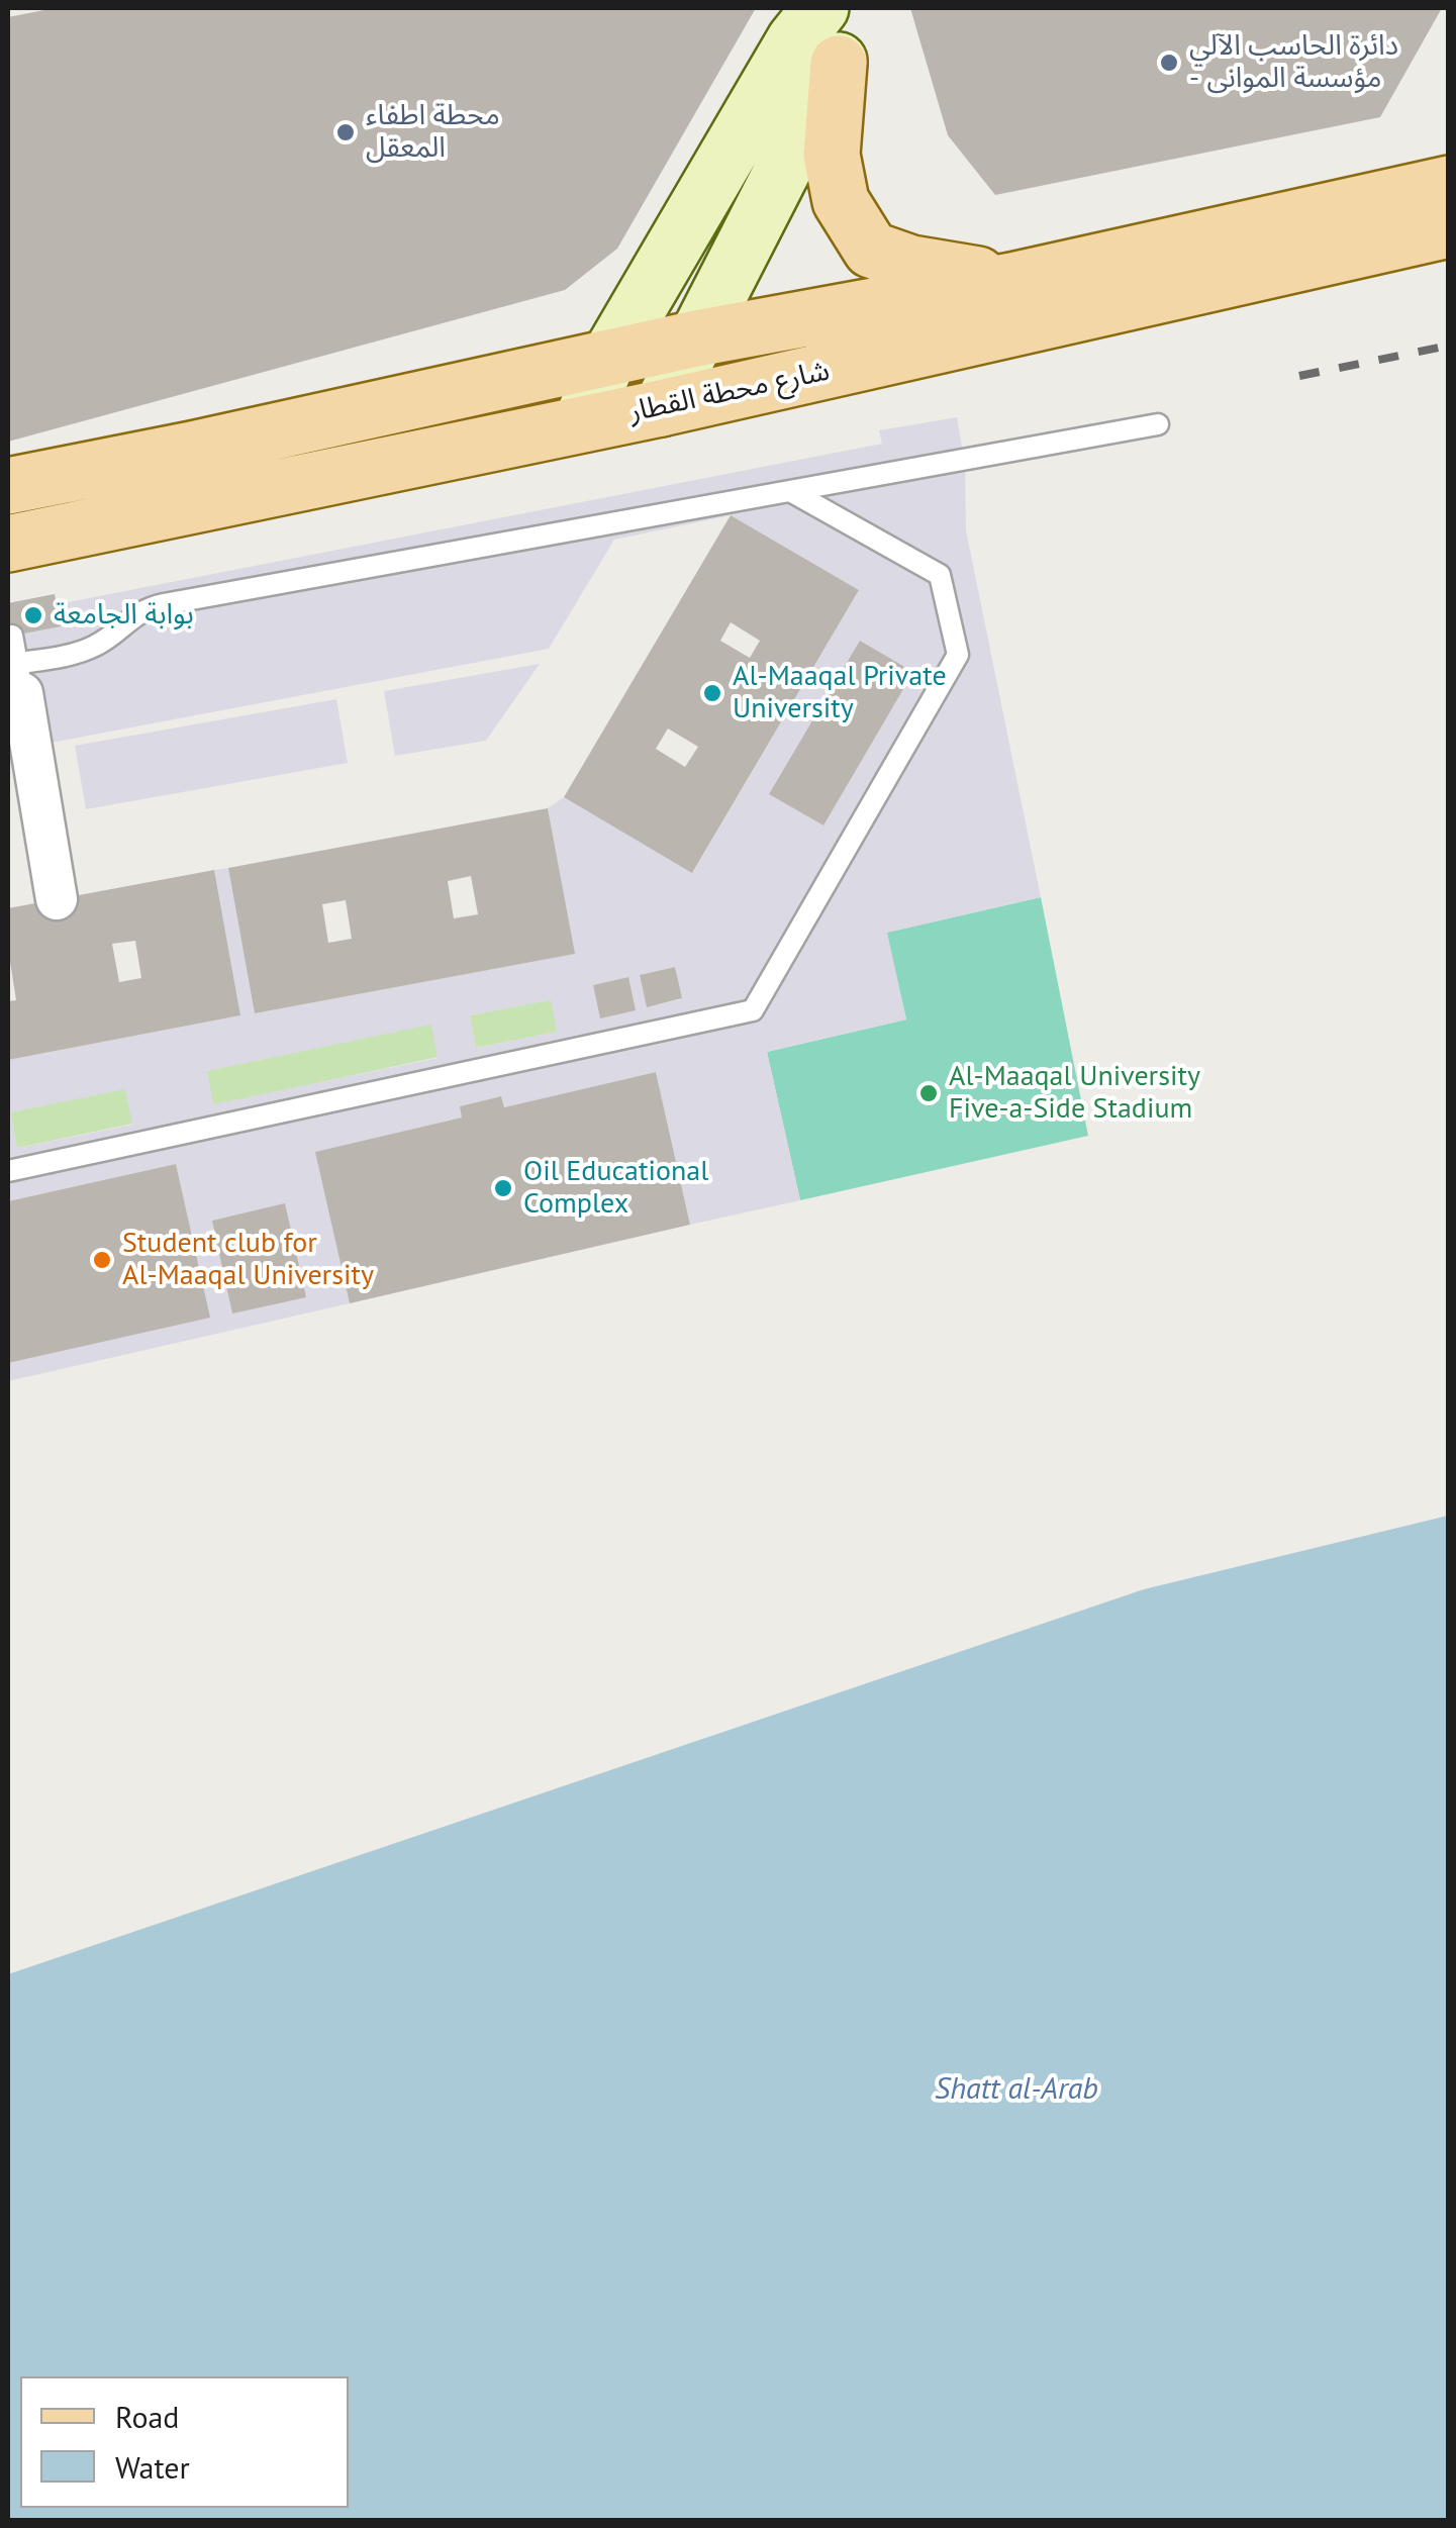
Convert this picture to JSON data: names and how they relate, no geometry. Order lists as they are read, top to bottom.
{
  "streets": {
    "main road": ["شارع محطة القطار"]
  },
  "water": ["Shatt al-Arab"],
  "places": [
    "دائرة الحاسب الآلي - مؤسسة الموانى",
    "محطة اطفاء المعقل",
    "بوابة الجامعة",
    "Al-Maaqal Private University",
    "Al-Maaqal University Five-a-Side Stadium",
    "Oil Educational Complex",
    "Student club for Al-Maaqal University"
  ],
  "legend": ["Road", "Water"]
}
